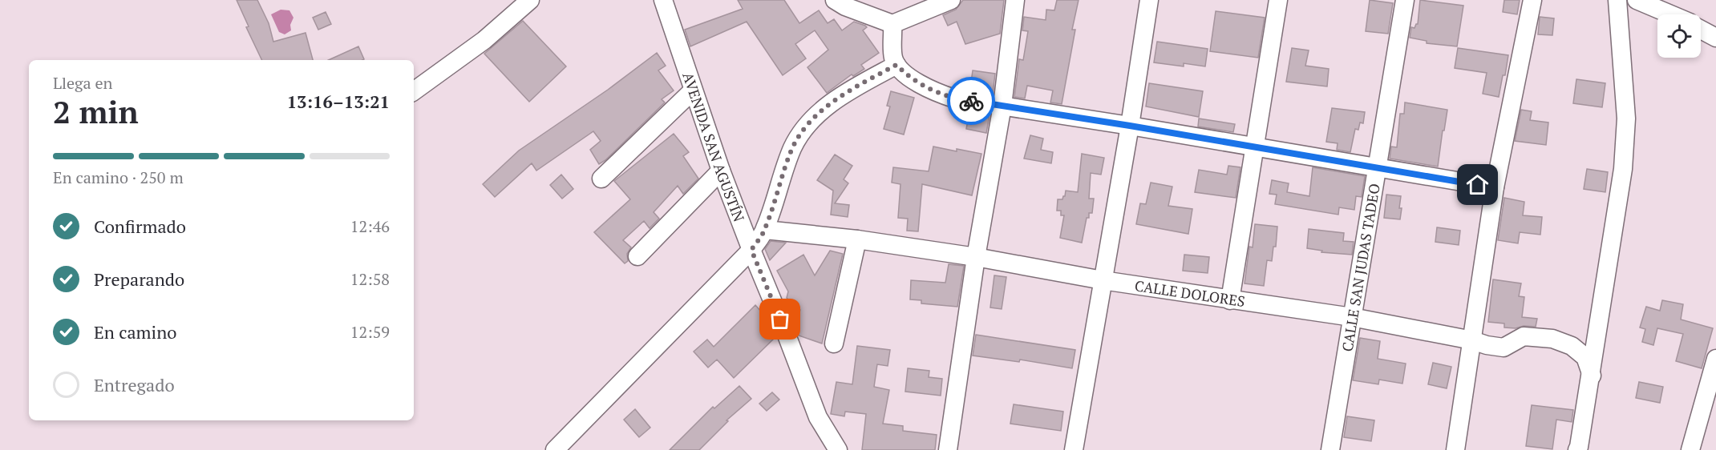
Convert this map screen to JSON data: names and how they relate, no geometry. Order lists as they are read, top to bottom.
{
  "streets": {
    "street": ["AVENIDA SAN AGUSTÍN", "CALLE SAN JUDAS TADEO", "CALLE DOLORES"]
  },
  "crossings": [
    ["CALLE SAN JUDAS TADEO", "CALLE DOLORES"]
  ],
  "page": {
    "heading": ["2 min", "Llega en", "13:16–13:21"],
    "bar": "En camino · 250 m",
    "list": [
      ["Confirmado", "12:46"],
      ["Preparando", "12:58"],
      ["En camino", "12:59"],
      "Entregado"
    ]
  }
}
